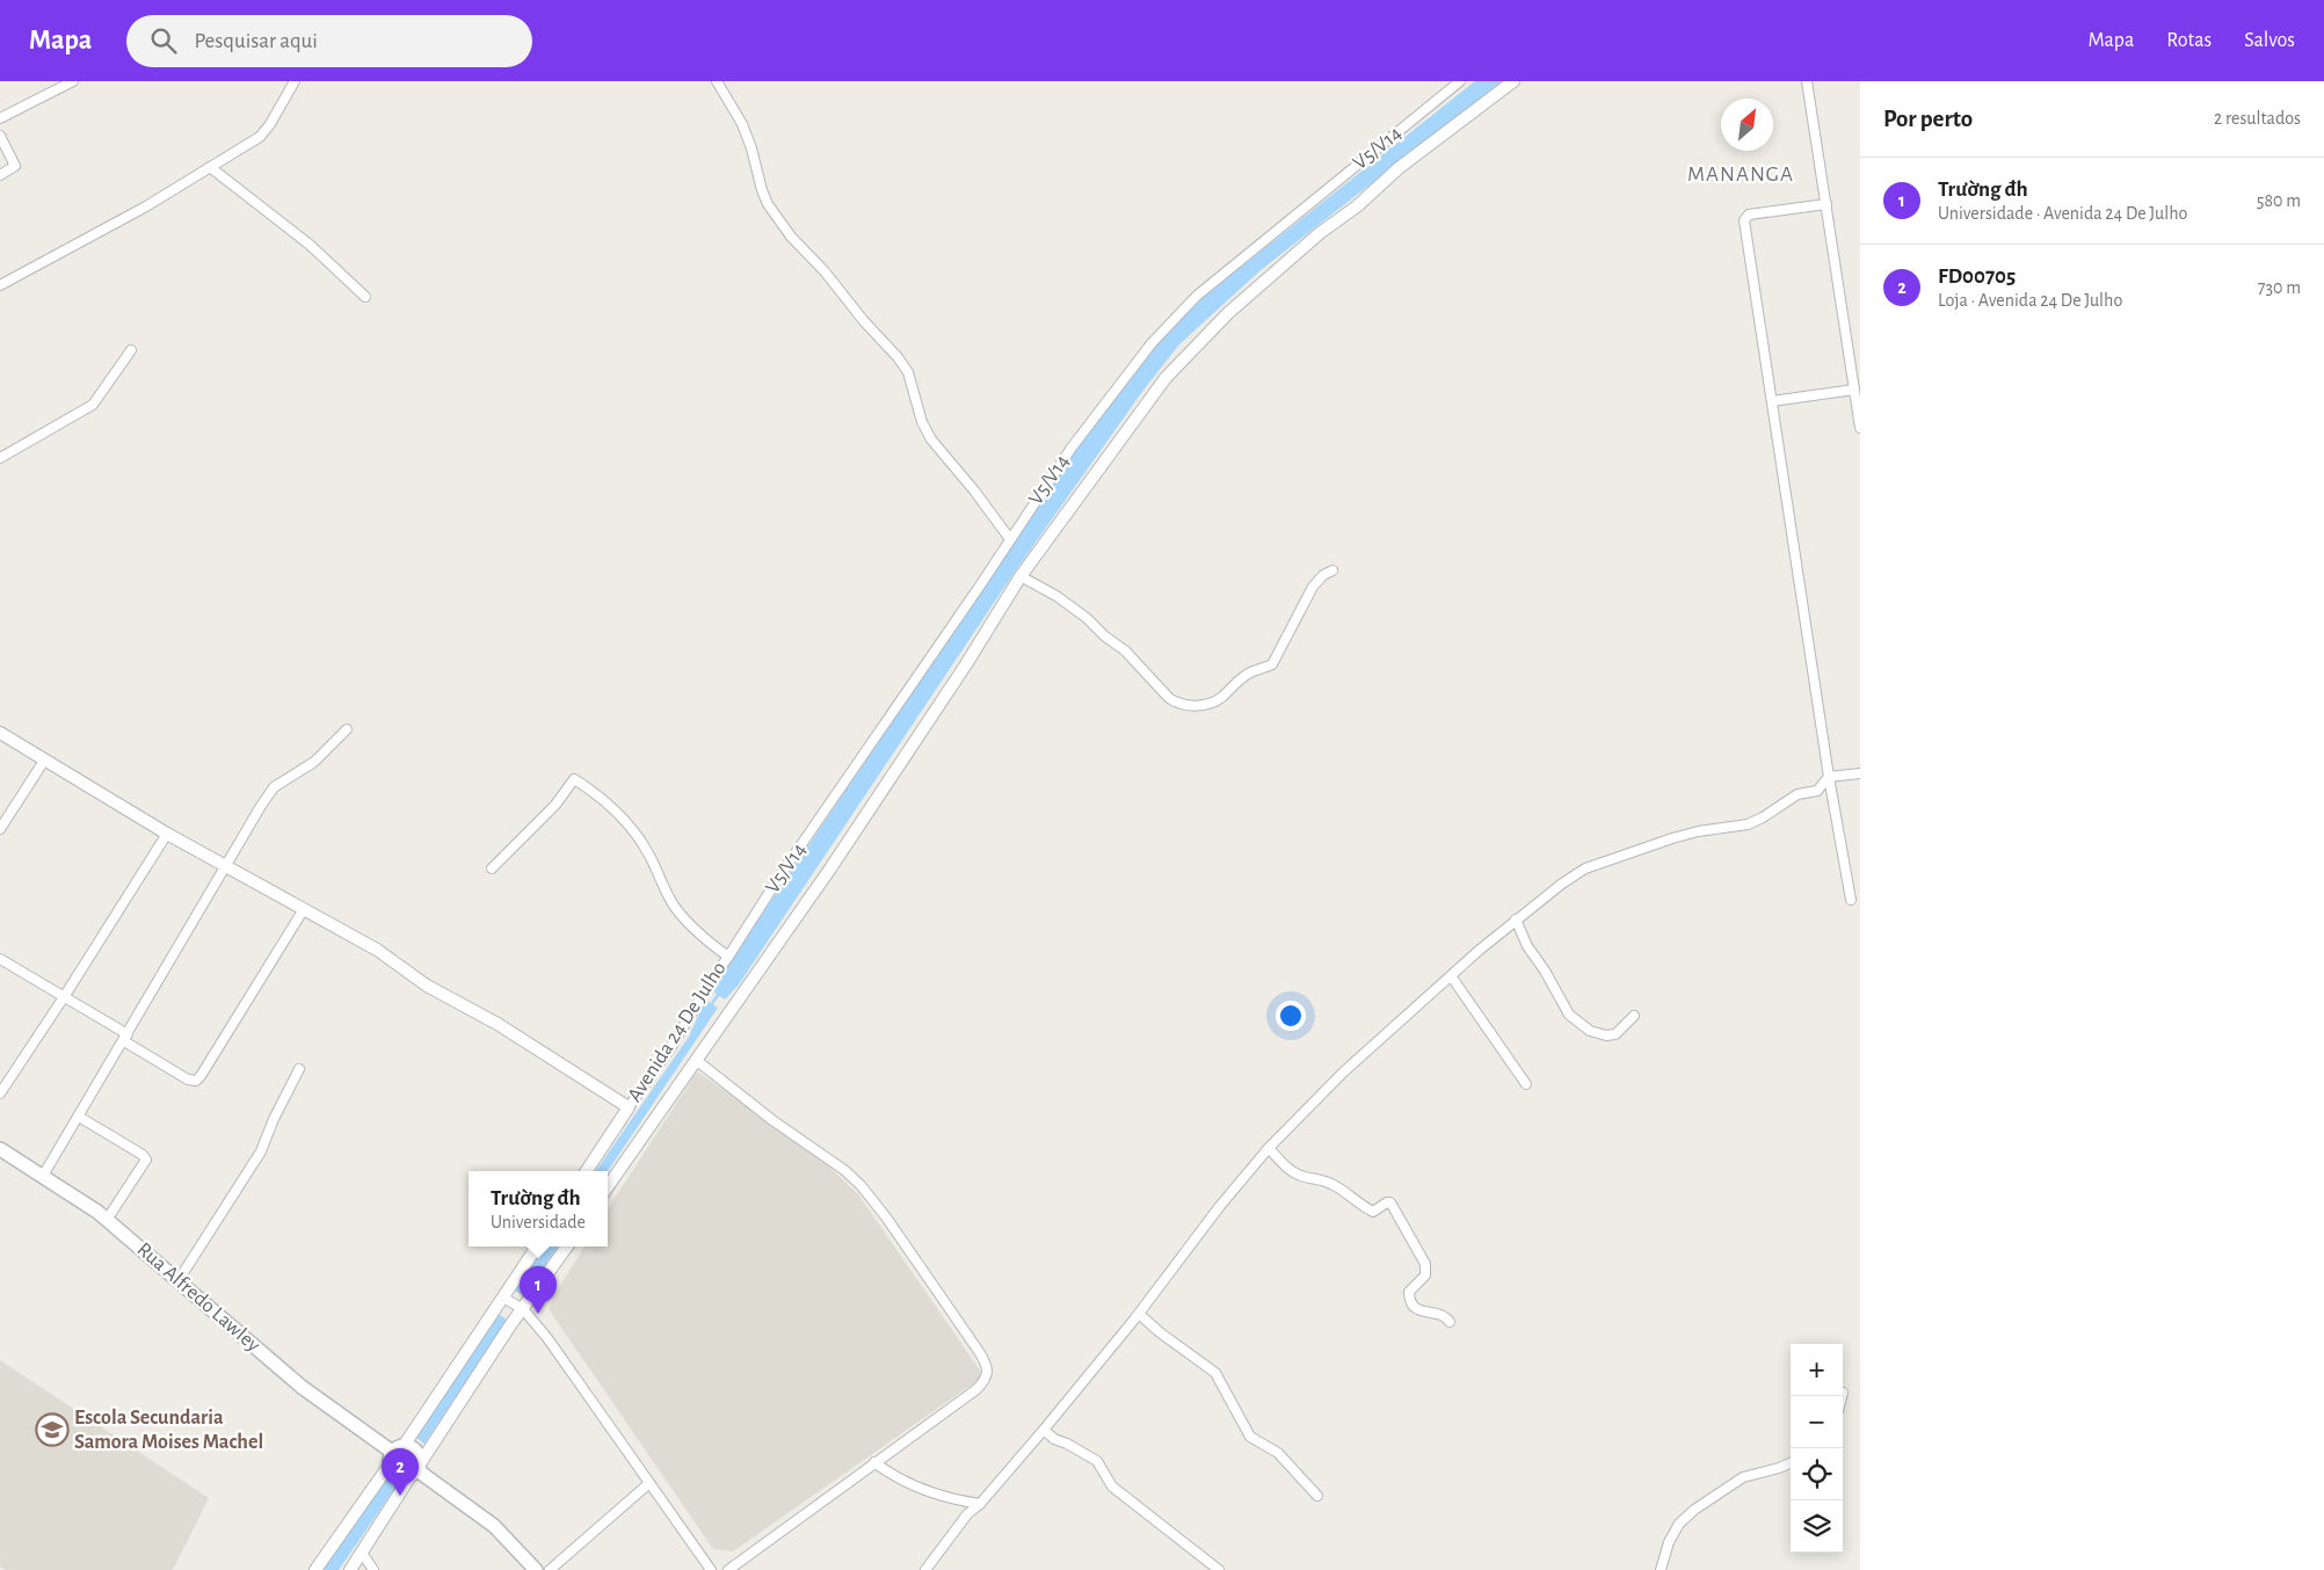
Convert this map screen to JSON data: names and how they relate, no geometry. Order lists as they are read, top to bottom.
{
  "streets": {
    "main road": ["Rua Alfredo Lawley"],
    "street": ["V5/V14", "Avenida 24 De Julho"]
  },
  "crossings": [
    ["V5/V14", "Avenida 24 De Julho"]
  ],
  "districts": ["MANANGA"],
  "places": {
    "school or university": ["Escola Secundaria Samora Moises Machel"]
  },
  "north": "top right",
  "page": {
    "header": "Mapa",
    "search": "Pesquisar aqui",
    "nav": ["Mapa", "Rotas", "Salvos"],
    "heading": ["Por perto", "2 resultados"],
    "list": [
      {
        "mark": "1",
        "name": "Trường đh",
        "note": "Universidade · Avenida 24 De Julho",
        "value": "580 m"
      },
      {
        "mark": "2",
        "name": "FD00705",
        "note": "Loja · Avenida 24 De Julho",
        "value": "730 m"
      }
    ],
    "popup": ["Trường đh", "Universidade"],
    "pins": ["1", "2"],
    "map_buttons": ["+", "−"]
  }
}
